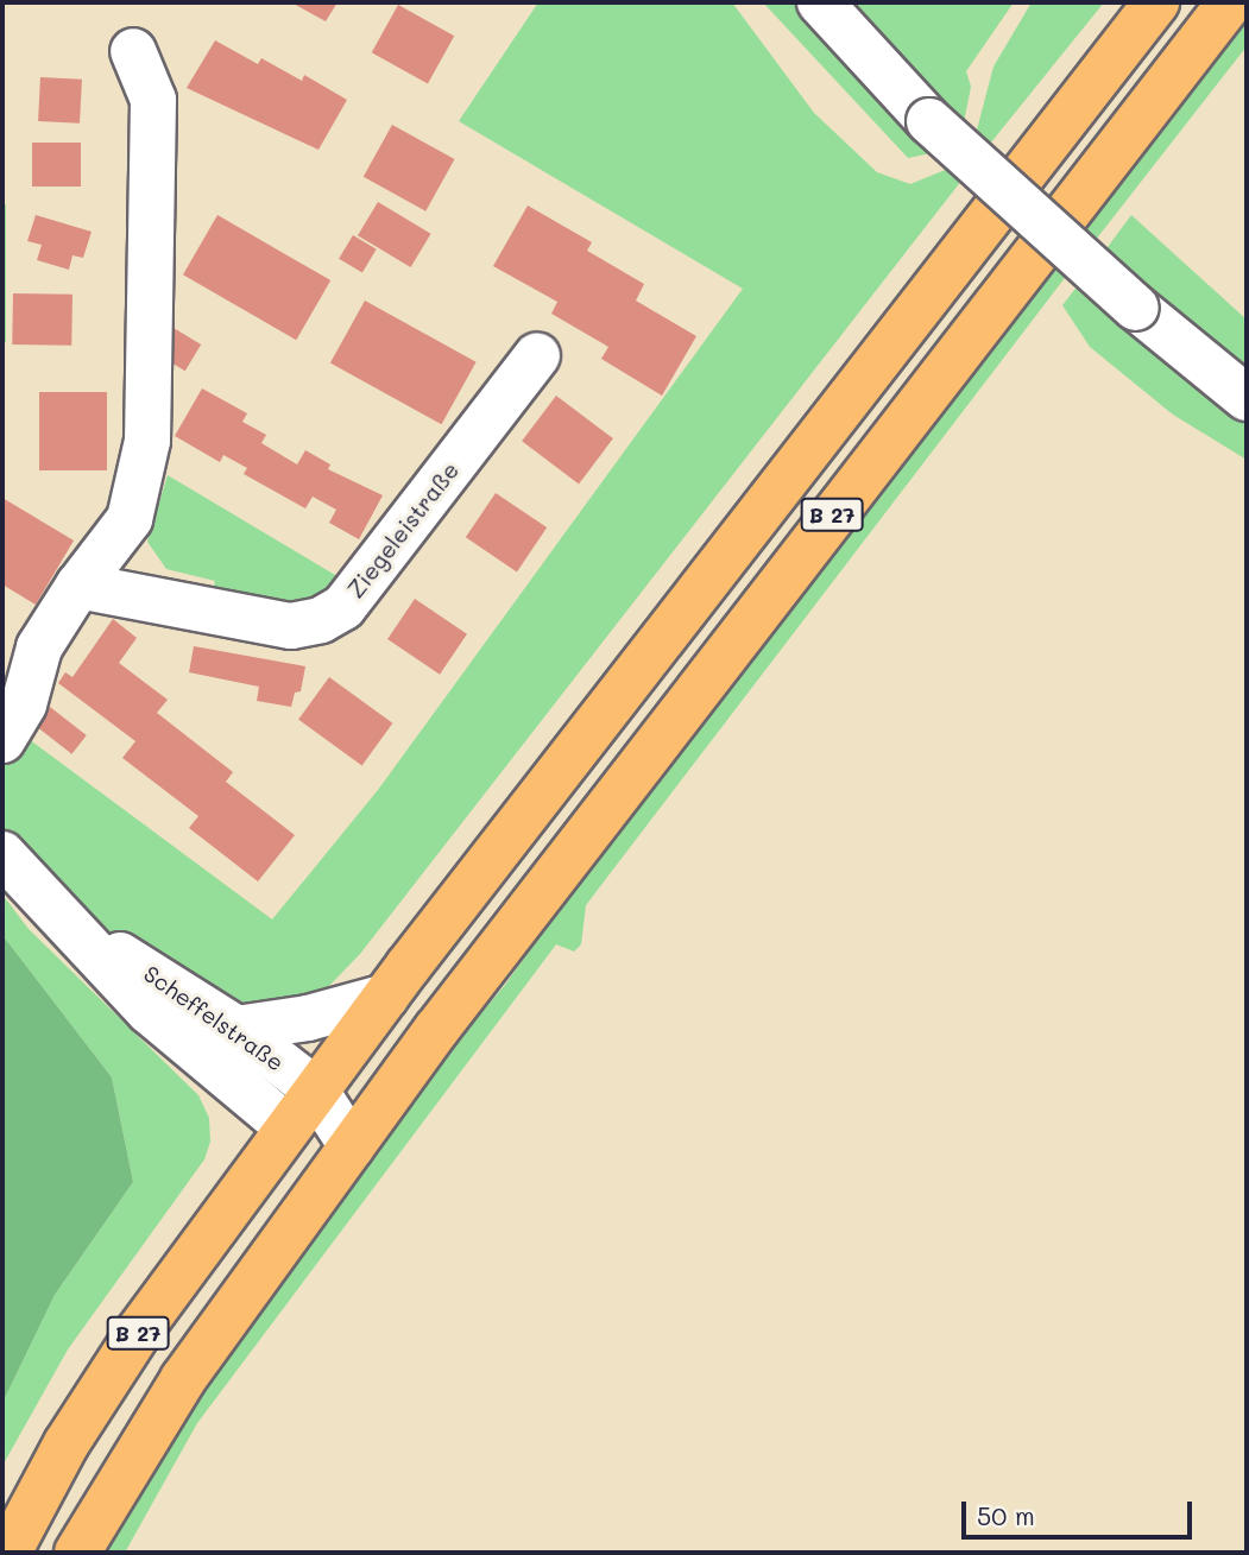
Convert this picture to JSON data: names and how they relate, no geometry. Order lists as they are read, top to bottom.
{
  "streets": {
    "main road": ["B 27"],
    "street": ["Ziegeleistraße", "Scheffelstraße"]
  },
  "crossings": [
    ["B 27", "Scheffelstraße"]
  ],
  "scale_bar": "50 m"
}
